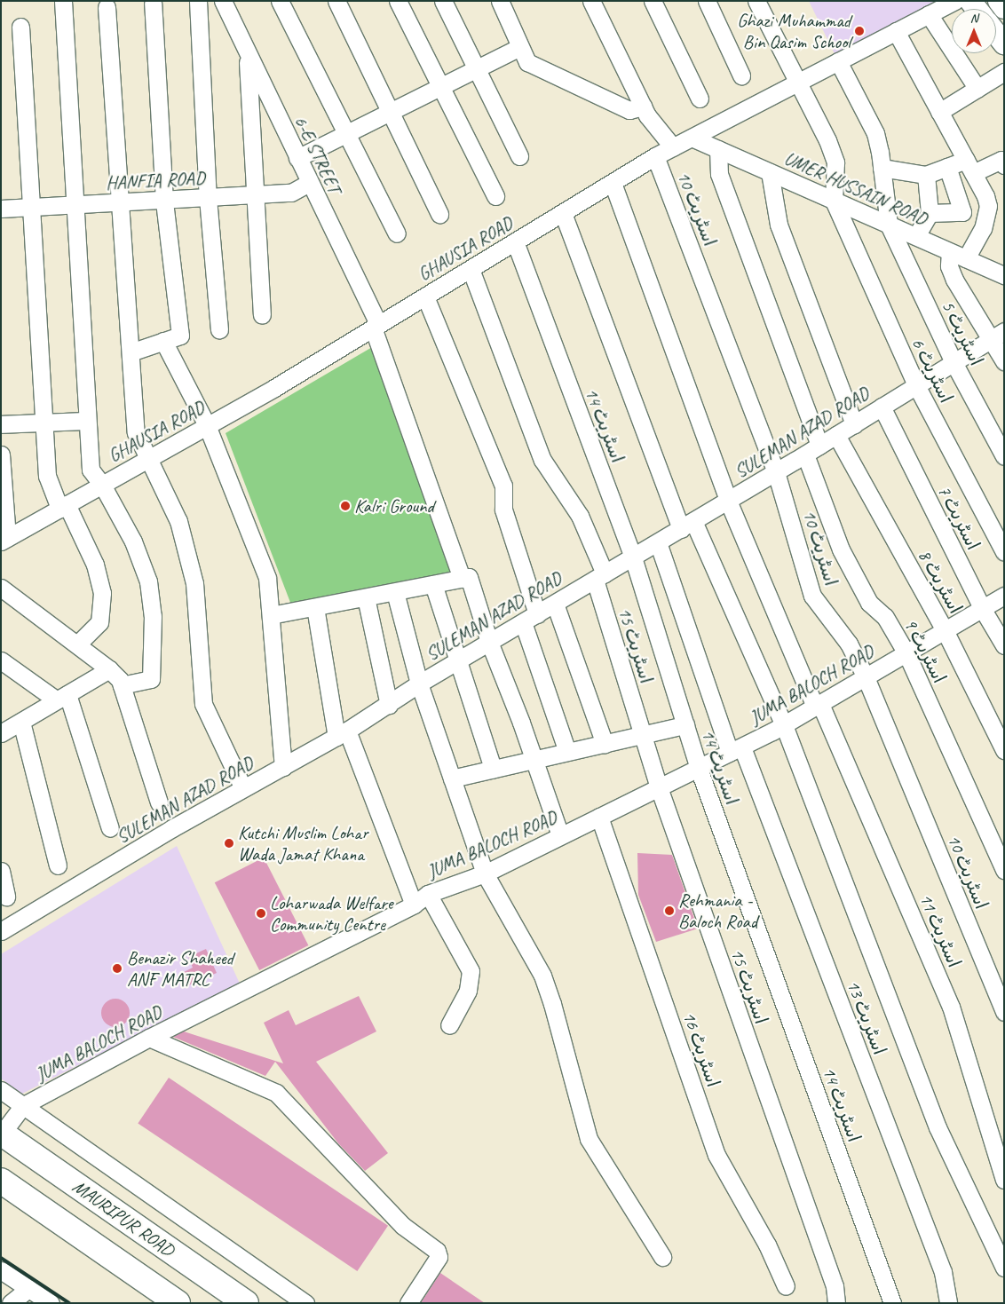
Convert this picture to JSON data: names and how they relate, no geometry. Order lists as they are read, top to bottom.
{
  "streets": {
    "highway": ["MAURIPUR ROAD"],
    "street": [
      "6-E STREET",
      "HANFIA ROAD",
      "UMER HUSSAIN ROAD",
      "اسٹریٹ 10",
      "GHAUSIA ROAD",
      "اسٹریٹ 5",
      "اسٹریٹ 6",
      "اسٹریٹ 14",
      "SULEMAN AZAD ROAD",
      "اسٹریٹ 7",
      "اسٹریٹ 8",
      "اسٹریٹ 15",
      "اسٹریٹ 9",
      "JUMA BALOCH ROAD",
      "اسٹریٹ 11",
      "اسٹریٹ 13",
      "اسٹریٹ 16"
    ]
  },
  "crossings": [
    ["6-E STREET", "HANFIA ROAD"],
    ["6-E STREET", "GHAUSIA ROAD"],
    ["UMER HUSSAIN ROAD", "GHAUSIA ROAD"],
    ["UMER HUSSAIN ROAD", "اسٹریٹ 5"],
    ["UMER HUSSAIN ROAD", "اسٹریٹ 6"],
    ["اسٹریٹ 10", "GHAUSIA ROAD"],
    ["اسٹریٹ 10", "SULEMAN AZAD ROAD"],
    ["اسٹریٹ 10", "JUMA BALOCH ROAD"],
    ["GHAUSIA ROAD", "اسٹریٹ 5"],
    ["GHAUSIA ROAD", "اسٹریٹ 14"],
    ["GHAUSIA ROAD", "اسٹریٹ 15"],
    ["GHAUSIA ROAD", "اسٹریٹ 11"],
    ["اسٹریٹ 5", "SULEMAN AZAD ROAD"],
    ["اسٹریٹ 6", "SULEMAN AZAD ROAD"],
    ["اسٹریٹ 14", "SULEMAN AZAD ROAD"],
    ["اسٹریٹ 14", "JUMA BALOCH ROAD"],
    ["SULEMAN AZAD ROAD", "اسٹریٹ 7"],
    ["SULEMAN AZAD ROAD", "اسٹریٹ 8"],
    ["SULEMAN AZAD ROAD", "اسٹریٹ 15"],
    ["SULEMAN AZAD ROAD", "اسٹریٹ 9"],
    ["SULEMAN AZAD ROAD", "اسٹریٹ 11"],
    ["SULEMAN AZAD ROAD", "اسٹریٹ 13"],
    ["اسٹریٹ 7", "JUMA BALOCH ROAD"],
    ["اسٹریٹ 8", "JUMA BALOCH ROAD"],
    ["اسٹریٹ 15", "JUMA BALOCH ROAD"],
    ["اسٹریٹ 9", "JUMA BALOCH ROAD"],
    ["JUMA BALOCH ROAD", "اسٹریٹ 11"],
    ["JUMA BALOCH ROAD", "اسٹریٹ 13"],
    ["JUMA BALOCH ROAD", "اسٹریٹ 16"],
    ["JUMA BALOCH ROAD", "MAURIPUR ROAD"]
  ],
  "places": [
    "Ghazi Muhammad Bin Qasim School",
    "Kalri Ground",
    "Kutchi Muslim Lohar Wada Jamat Khana",
    "Rehmania - Baloch Road",
    "Loharwada Welfare Community Centre",
    "Benazir Shaheed ANF MATRC"
  ],
  "north": "top"
}
